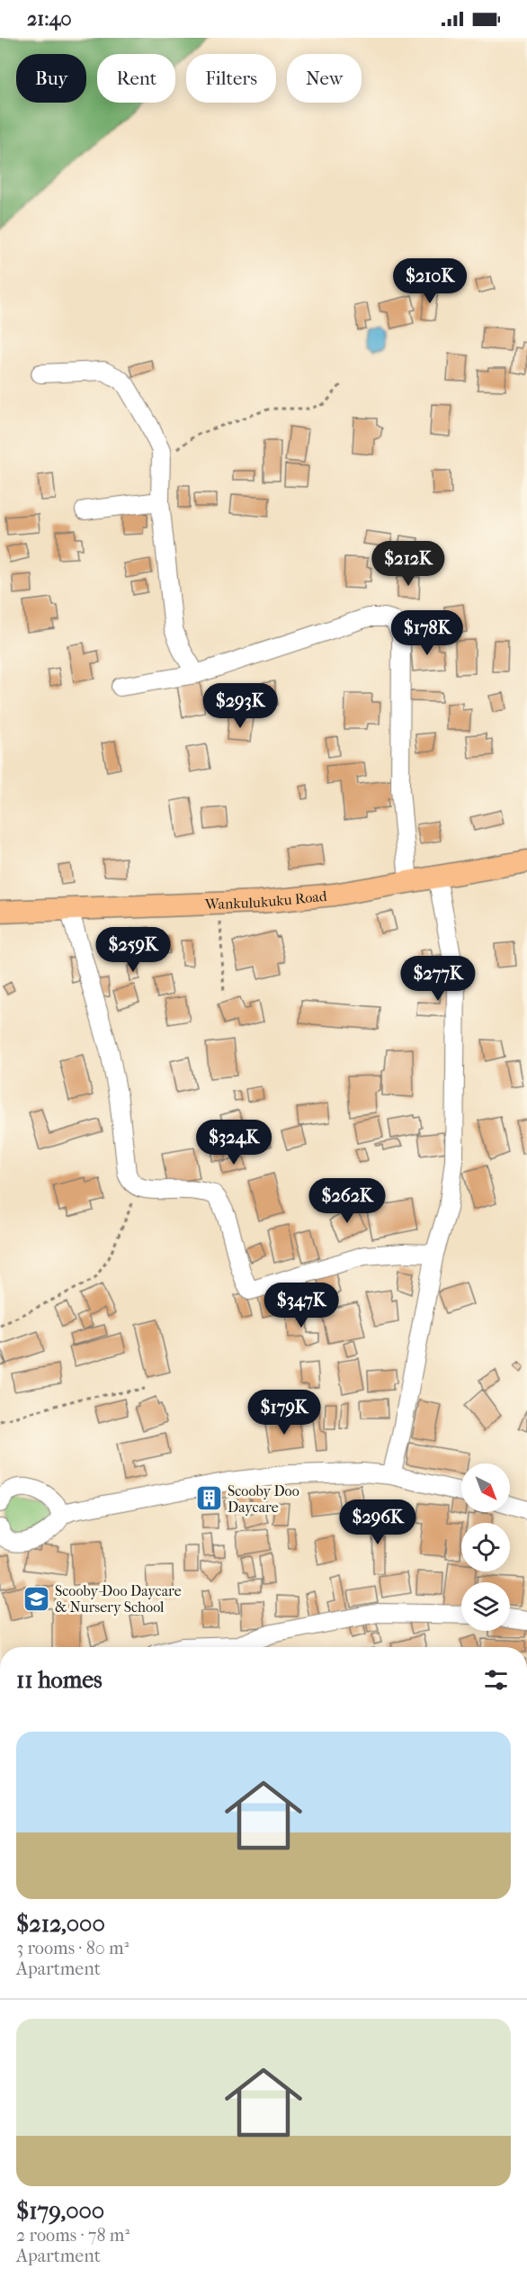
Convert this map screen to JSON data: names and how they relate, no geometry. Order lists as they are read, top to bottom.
{
  "streets": {
    "main road": ["Wankulukuku Road"]
  },
  "places": {
    "building": ["Scooby Doo Daycare"],
    "school or university": ["Scooby-Doo Daycare & Nursery School"]
  },
  "north": "bottom right",
  "page": {
    "status": "21:40",
    "chip": [
      "Buy",
      "Rent",
      "Filters",
      "New"
    ],
    "price": [
      "$210K",
      "$212K",
      "$178K",
      "$293K",
      "$259K",
      "$277K",
      "$324K",
      "$262K",
      "$347K",
      "$179K",
      "$296K"
    ],
    "heading": "11 homes",
    "list": [
      {
        "name": "$212,000",
        "note": "3 rooms · 80 m² · Apartment"
      },
      {
        "name": "$179,000",
        "note": "2 rooms · 78 m² · Apartment"
      }
    ]
  }
}
